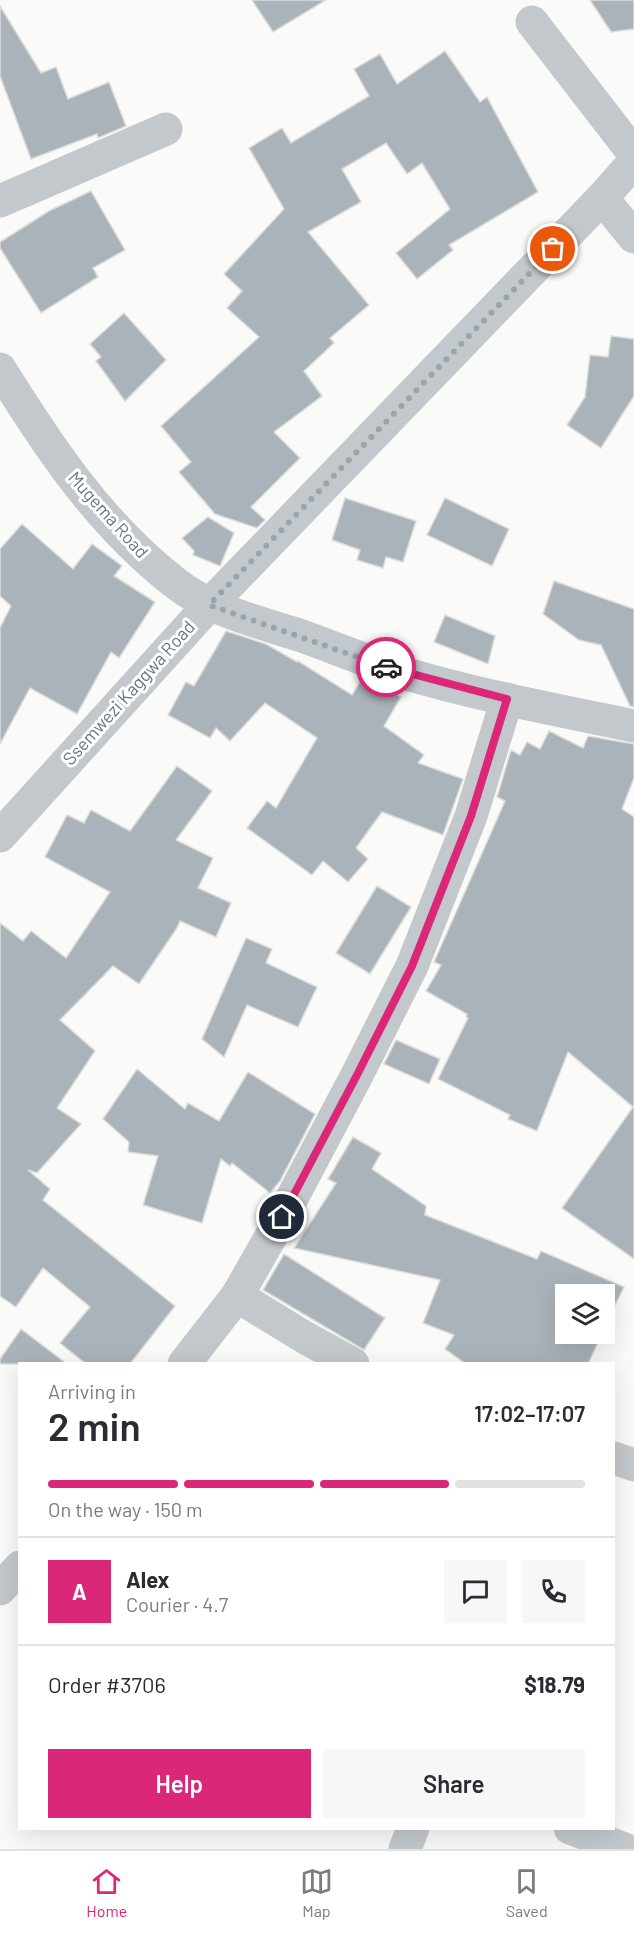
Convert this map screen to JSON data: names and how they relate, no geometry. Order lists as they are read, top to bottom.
{
  "streets": {
    "street": ["Mugema Road", "Ssemwezi Kaggwa Road"]
  },
  "crossings": [
    ["Mugema Road", "Ssemwezi Kaggwa Road"]
  ],
  "page": {
    "heading": ["2 min", "Arriving in", "17:02–17:07"],
    "panel": [
      "Alex",
      "Courier · 4.7",
      "Order #3706",
      "$18.79"
    ],
    "bar": "On the way · 150 m",
    "round": "A",
    "buttons": ["Help", "Share"],
    "tabs": ["Home", "Map", "Saved"]
  }
}
